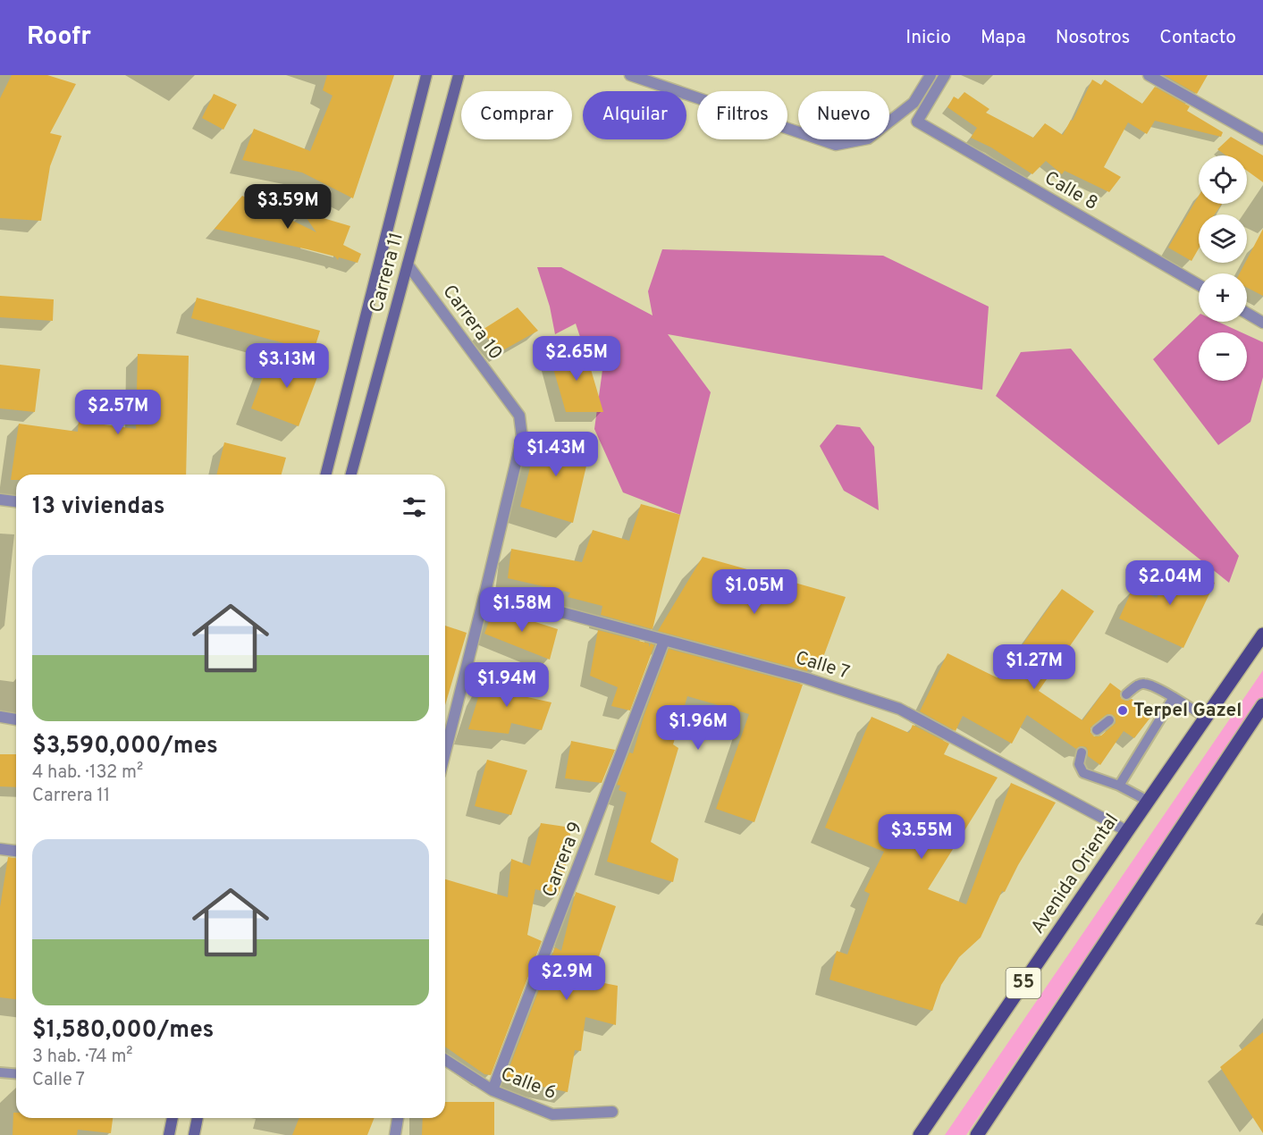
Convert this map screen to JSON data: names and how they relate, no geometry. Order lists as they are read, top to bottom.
{
  "streets": {
    "main road": ["Carrera 11", "Avenida Oriental", "55"],
    "street": [
      "Calle 8",
      "Carrera 10",
      "Calle 7",
      "Carrera 9",
      "Calle 6"
    ]
  },
  "crossings": [
    ["Carrera 11", "Carrera 10"],
    ["Carrera 10", "Calle 7"],
    ["Calle 7", "Carrera 9"],
    ["Calle 7", "Avenida Oriental"],
    ["Carrera 9", "Calle 6"]
  ],
  "places": ["Terpel Gazel"],
  "page": {
    "header": "Roofr",
    "nav": [
      "Inicio",
      "Mapa",
      "Nosotros",
      "Contacto"
    ],
    "chip": [
      "Comprar",
      "Alquilar",
      "Filtros",
      "Nuevo"
    ],
    "map_buttons": ["+", "−"],
    "price": [
      "$3.59M",
      "$2.65M",
      "$3.13M",
      "$2.57M",
      "$1.43M",
      "$2.04M",
      "$1.05M",
      "$1.58M",
      "$1.27M",
      "$1.94M",
      "$1.96M",
      "$3.55M",
      "$2.9M"
    ],
    "heading": "13 viviendas",
    "list": [
      {
        "name": "$3,590,000/mes",
        "note": "4 hab. · 132 m² · Carrera 11"
      },
      {
        "name": "$1,580,000/mes",
        "note": "3 hab. · 74 m² · Calle 7"
      }
    ]
  }
}
